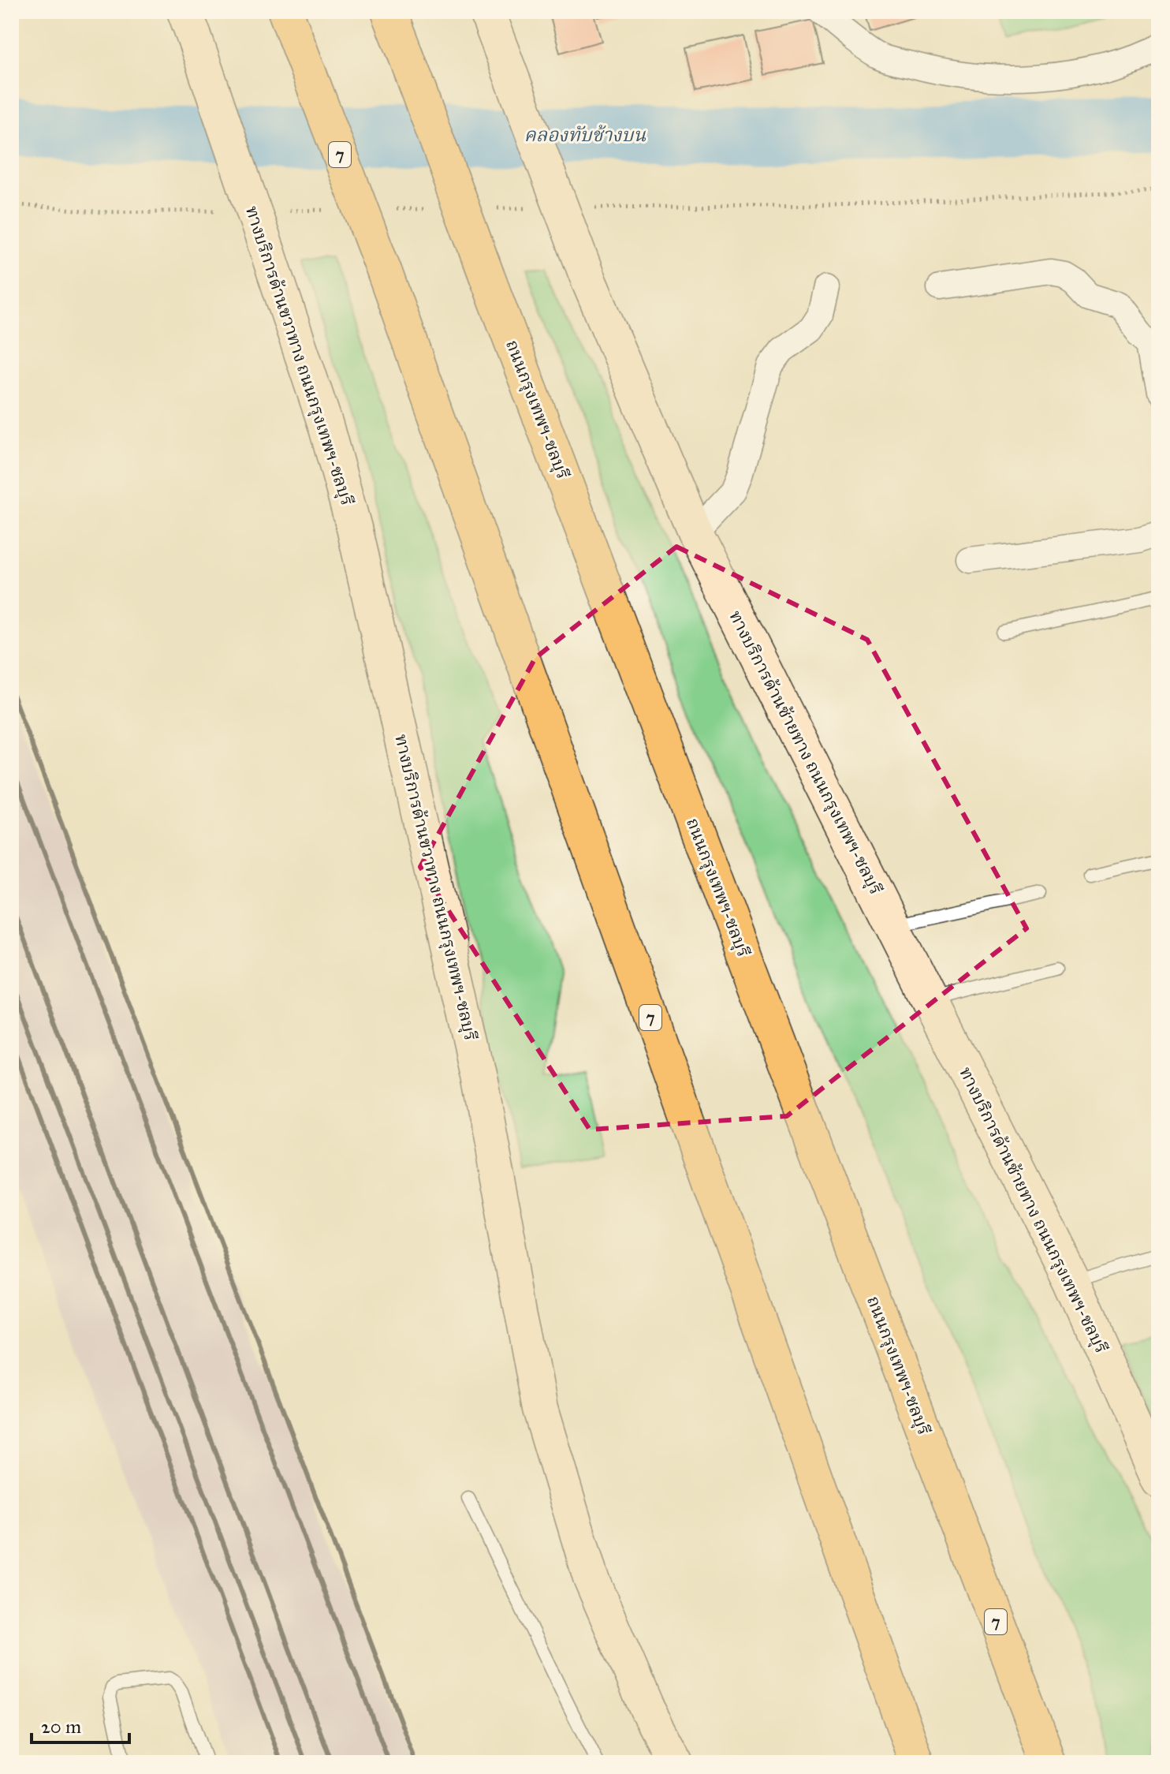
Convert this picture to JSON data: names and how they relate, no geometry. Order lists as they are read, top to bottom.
{
  "streets": {
    "highway": ["7", "ถนนกรุงเทพฯ-ชลบุรี"],
    "main road": ["ทางบริการด้านขวาทาง ถนนกรุงเทพฯ-ชลบุรี", "ทางบริการด้านซ้ายทาง ถนนกรุงเทพฯ-ชลบุรี"]
  },
  "water": ["คลองทับช้างบน"],
  "scale_bar": "20 m"
}
